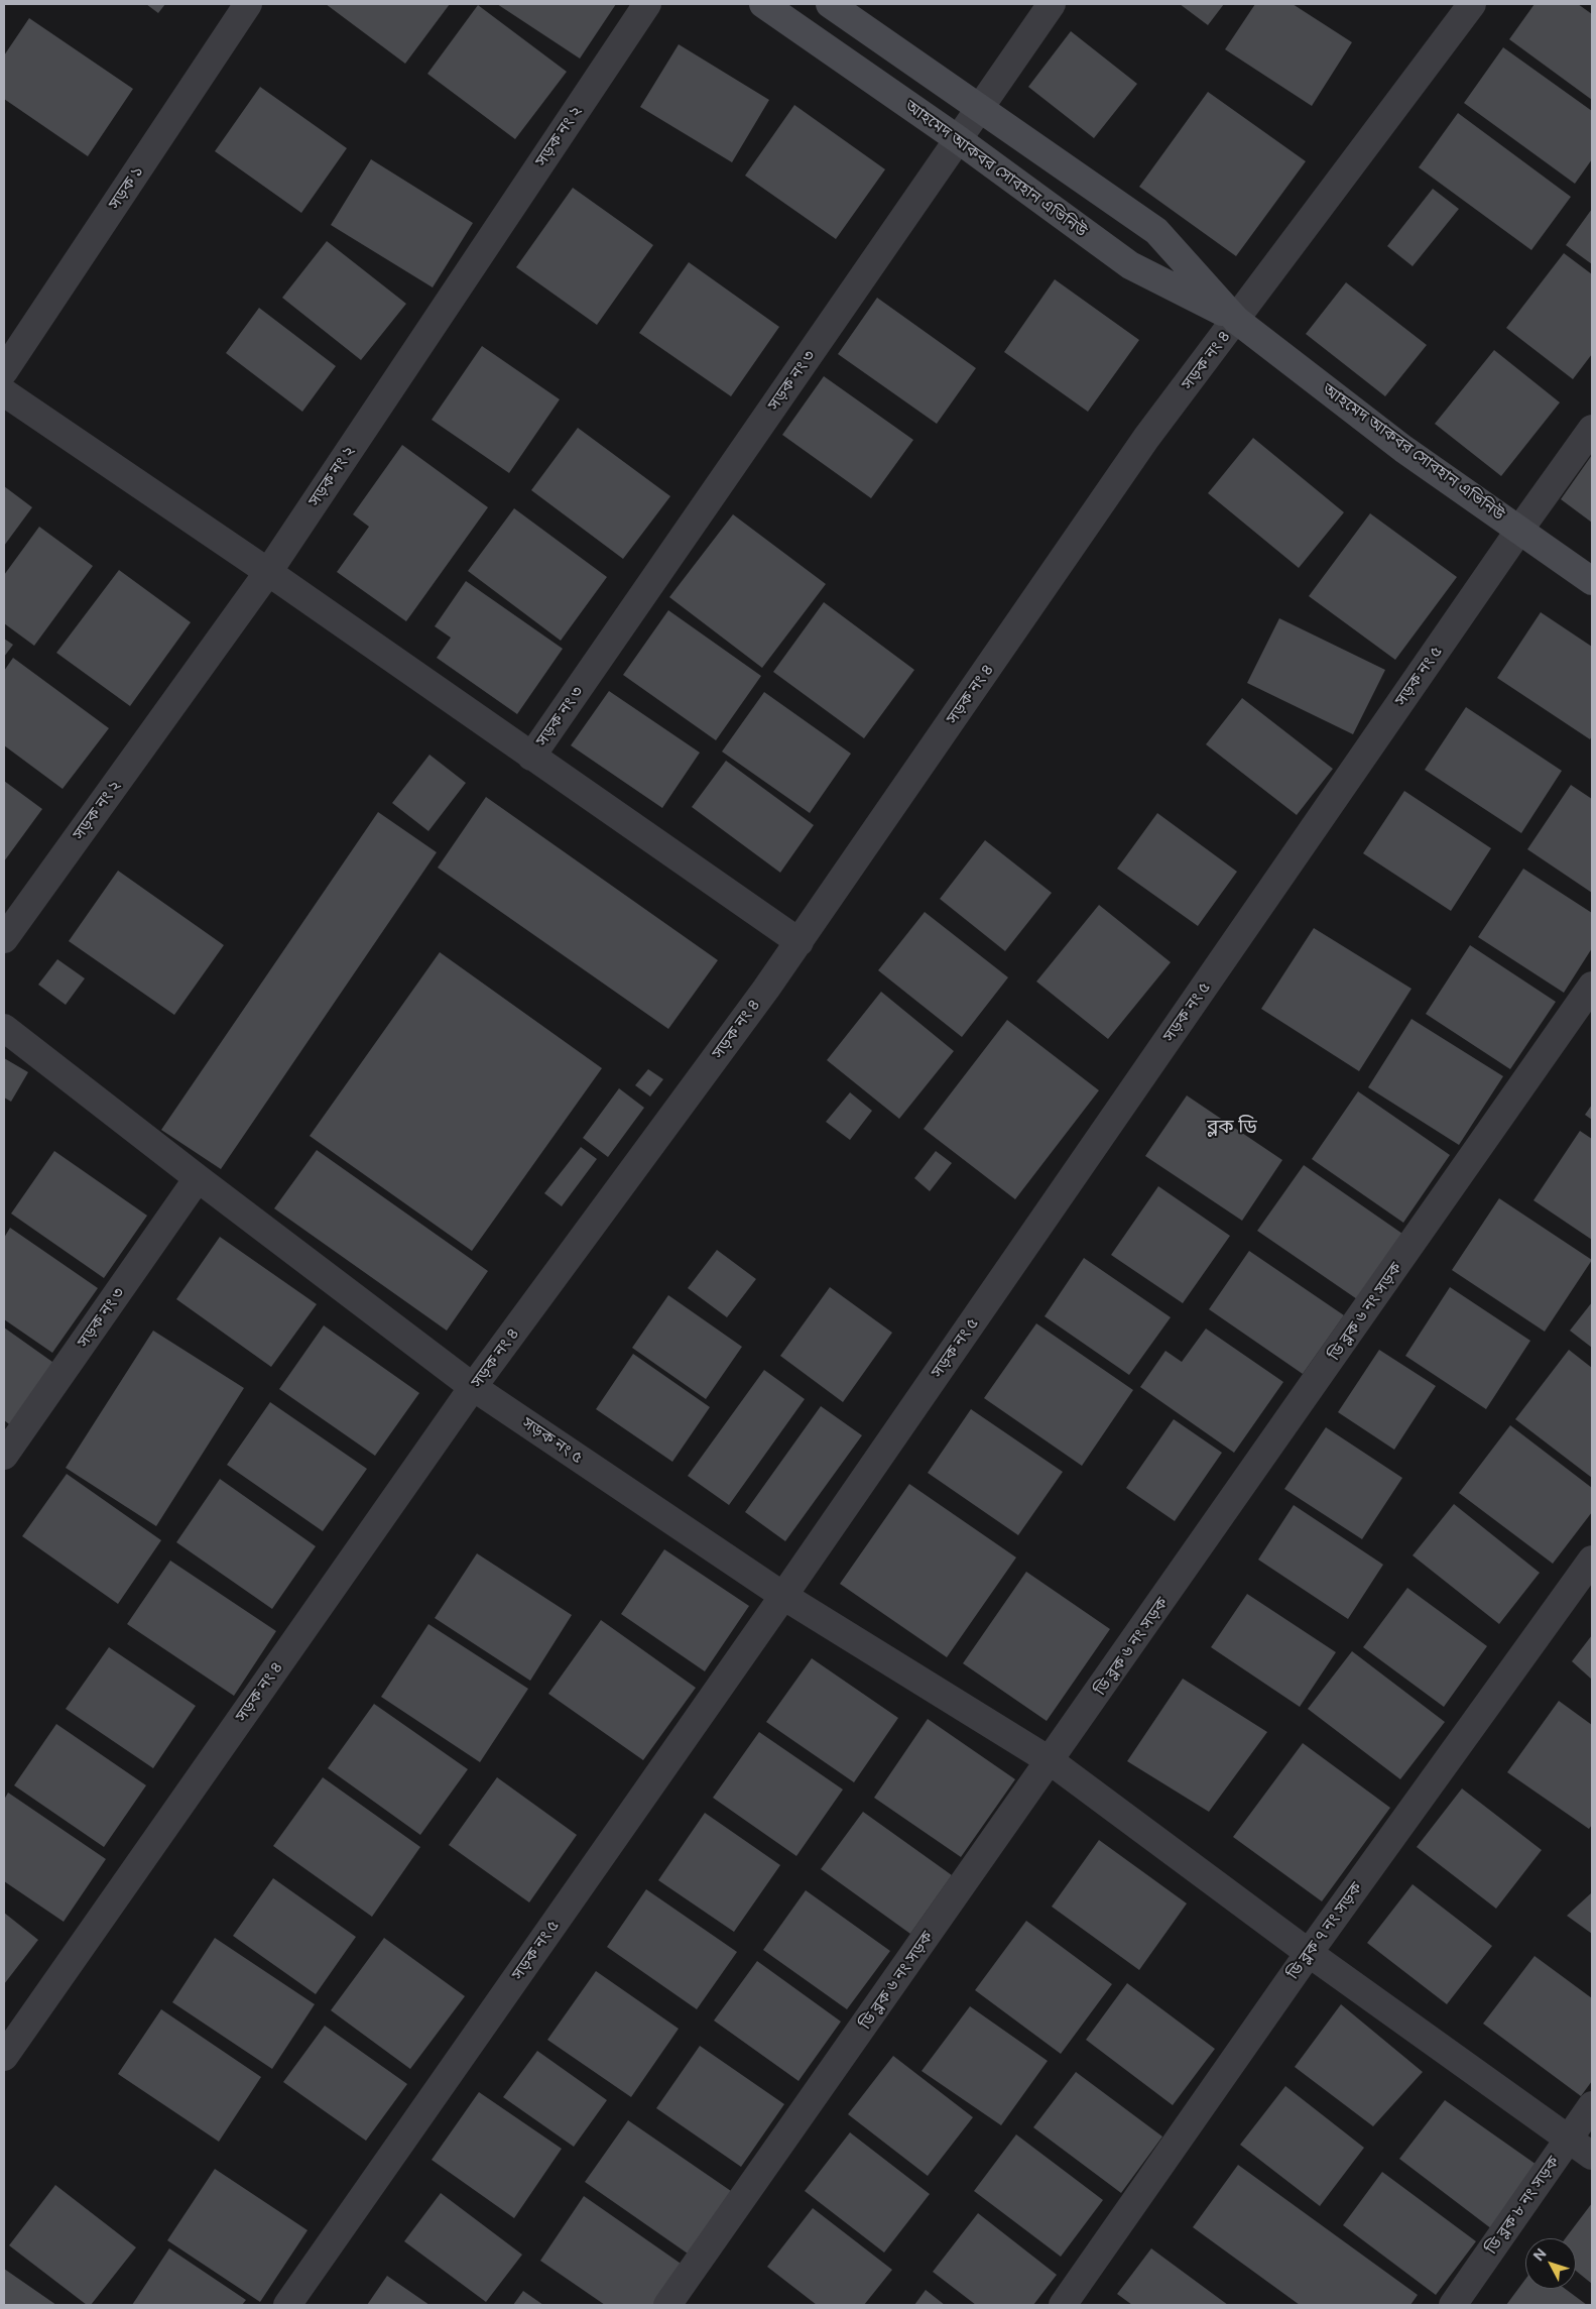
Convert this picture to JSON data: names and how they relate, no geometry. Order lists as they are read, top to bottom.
{
  "streets": {
    "street": [
      "সড়ক নং ২",
      "আহমেদ আকবর সোবহান এভিনিউ",
      "সড়ক ১",
      "সড়ক নং ৪",
      "সড়ক নং ৩",
      "সড়ক নং ৫",
      "ডি ব্লক ৬ নং সড়ক",
      "ডি ব্লক ৭ নং সড়ক",
      "ডি ব্লক ৮ নং সড়ক"
    ]
  },
  "crossings": [
    ["আহমেদ আকবর সোবহান এভিনিউ", "সড়ক নং ৪"],
    ["আহমেদ আকবর সোবহান এভিনিউ", "সড়ক নং ৩"],
    ["আহমেদ আকবর সোবহান এভিনিউ", "সড়ক নং ৫"],
    ["সড়ক নং ৪", "সড়ক নং ৫"],
    ["সড়ক নং ৩", "সড়ক নং ৫"],
    ["সড়ক নং ৫", "ডি ব্লক ৬ নং সড়ক"],
    ["সড়ক নং ৫", "ডি ব্লক ৭ নং সড়ক"],
    ["সড়ক নং ৫", "ডি ব্লক ৮ নং সড়ক"]
  ],
  "districts": ["ব্লক ডি"],
  "north": "top left"
}
